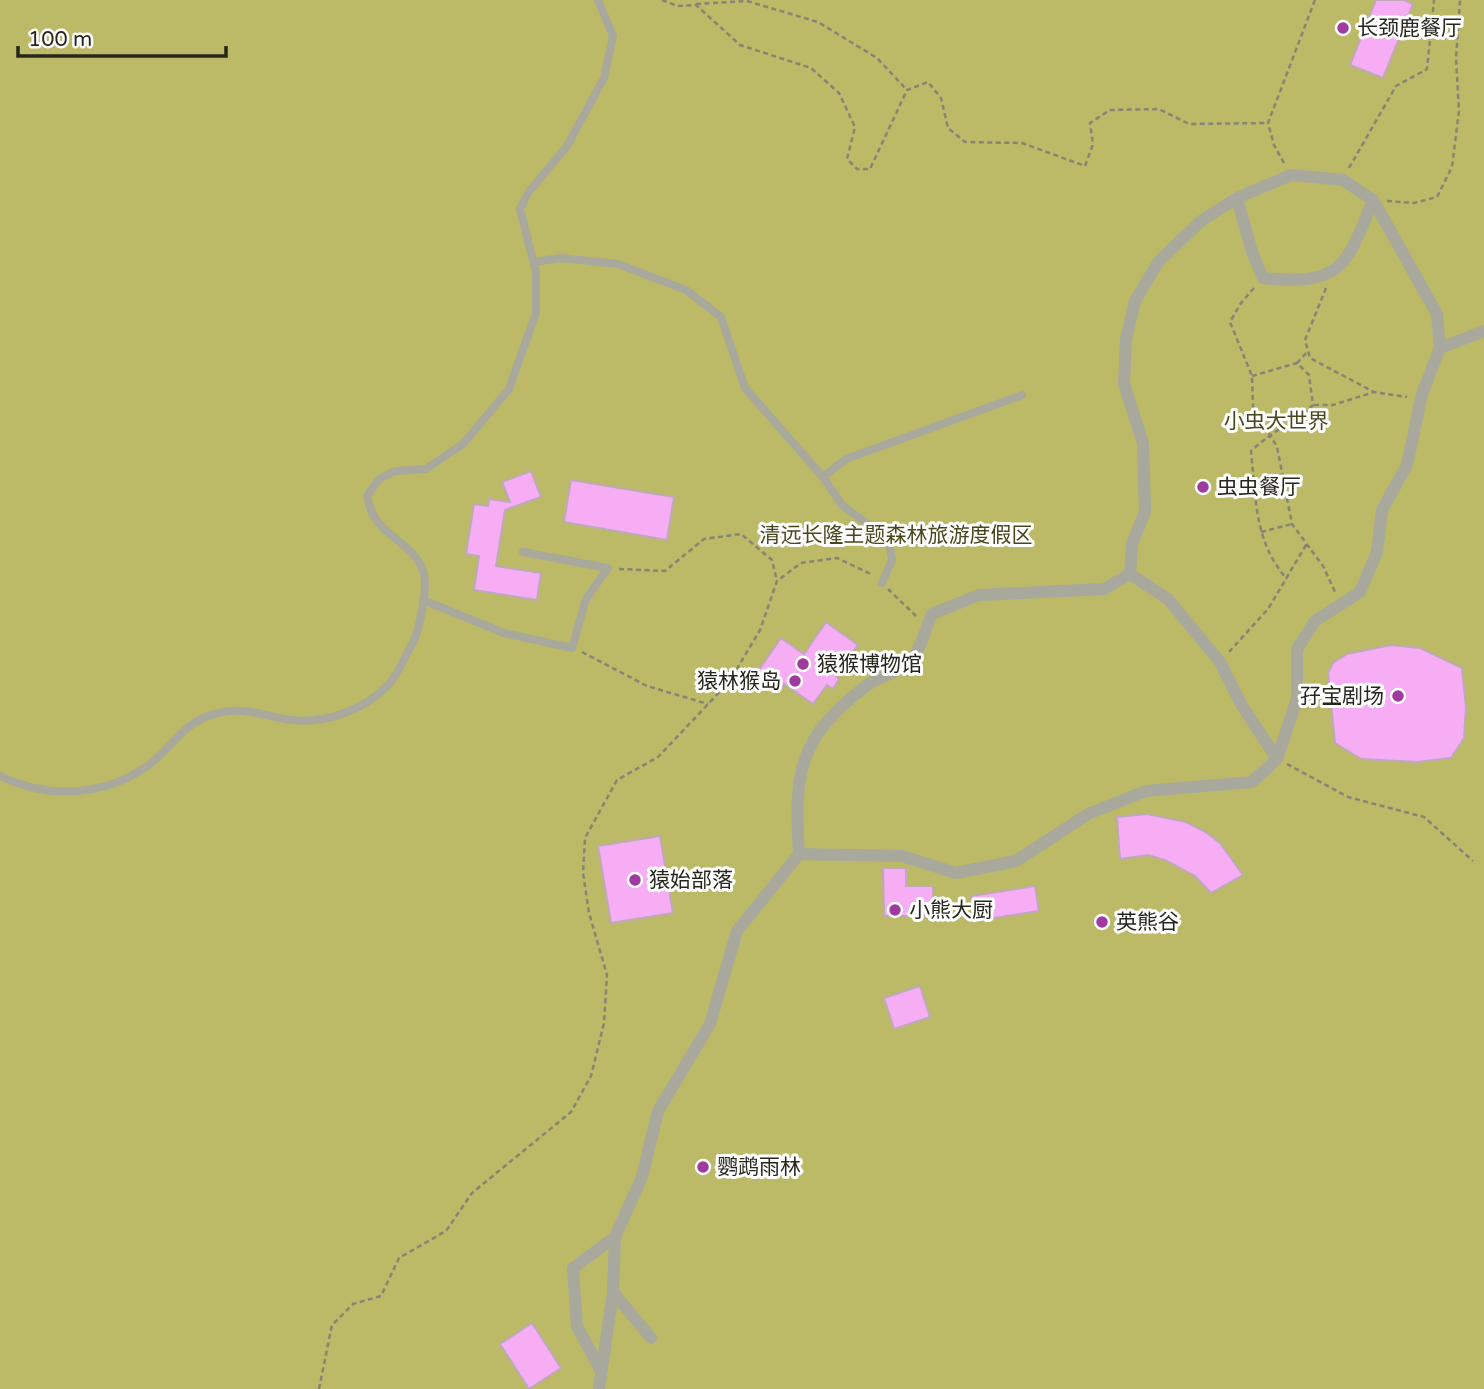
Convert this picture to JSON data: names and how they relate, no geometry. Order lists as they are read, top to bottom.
{
  "parks": ["小虫大世界", "清远长隆主题森林旅游度假区"],
  "places": [
    "长颈鹿餐厅",
    "虫虫餐厅",
    "猿猴博物馆",
    "猿林猴岛",
    "孖宝剧场",
    "猿始部落",
    "小熊大厨",
    "英熊谷",
    "鹦鹉雨林"
  ],
  "scale_bar": "100 m"
}
